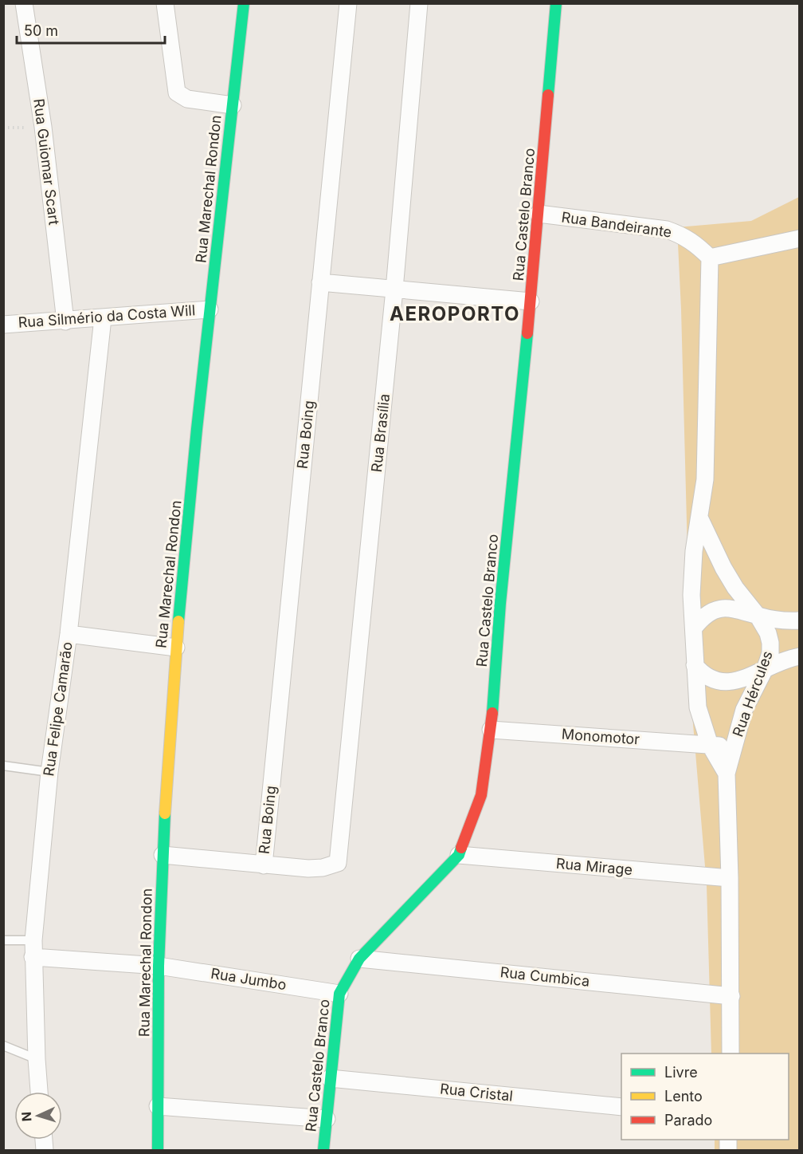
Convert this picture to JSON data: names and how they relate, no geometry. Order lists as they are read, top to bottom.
{
  "streets": {
    "street": [
      "Rua Guiomar Scart",
      "Rua Marechal Rondon",
      "Rua Castelo Branco",
      "Rua Bandeirante",
      "Rua Silmério da Costa Will",
      "Rua Brasília",
      "Rua Boing",
      "Rua Hércules",
      "Rua Felipe Camarão",
      "Monomotor",
      "Rua Mirage",
      "Rua Cumbica",
      "Rua Jumbo",
      "Rua Cristal"
    ]
  },
  "crossings": [
    ["Rua Guiomar Scart", "Rua Silmério da Costa Will"],
    ["Rua Marechal Rondon", "Rua Silmério da Costa Will"],
    ["Rua Marechal Rondon", "Rua Boing"],
    ["Rua Marechal Rondon", "Rua Jumbo"],
    ["Rua Castelo Branco", "Rua Bandeirante"],
    ["Rua Castelo Branco", "Monomotor"],
    ["Rua Castelo Branco", "Rua Mirage"],
    ["Rua Castelo Branco", "Rua Cumbica"],
    ["Rua Castelo Branco", "Rua Jumbo"],
    ["Rua Castelo Branco", "Rua Cristal"],
    ["Rua Bandeirante", "Rua Hércules"],
    ["Rua Silmério da Costa Will", "Rua Felipe Camarão"],
    ["Rua Brasília", "Rua Boing"],
    ["Rua Hércules", "Monomotor"],
    ["Rua Hércules", "Rua Mirage"],
    ["Rua Hércules", "Rua Cumbica"],
    ["Rua Felipe Camarão", "Rua Jumbo"]
  ],
  "districts": ["AEROPORTO"],
  "legend": ["Livre", "Lento", "Parado"],
  "scale_bar": "50 m",
  "north": "left"
}
